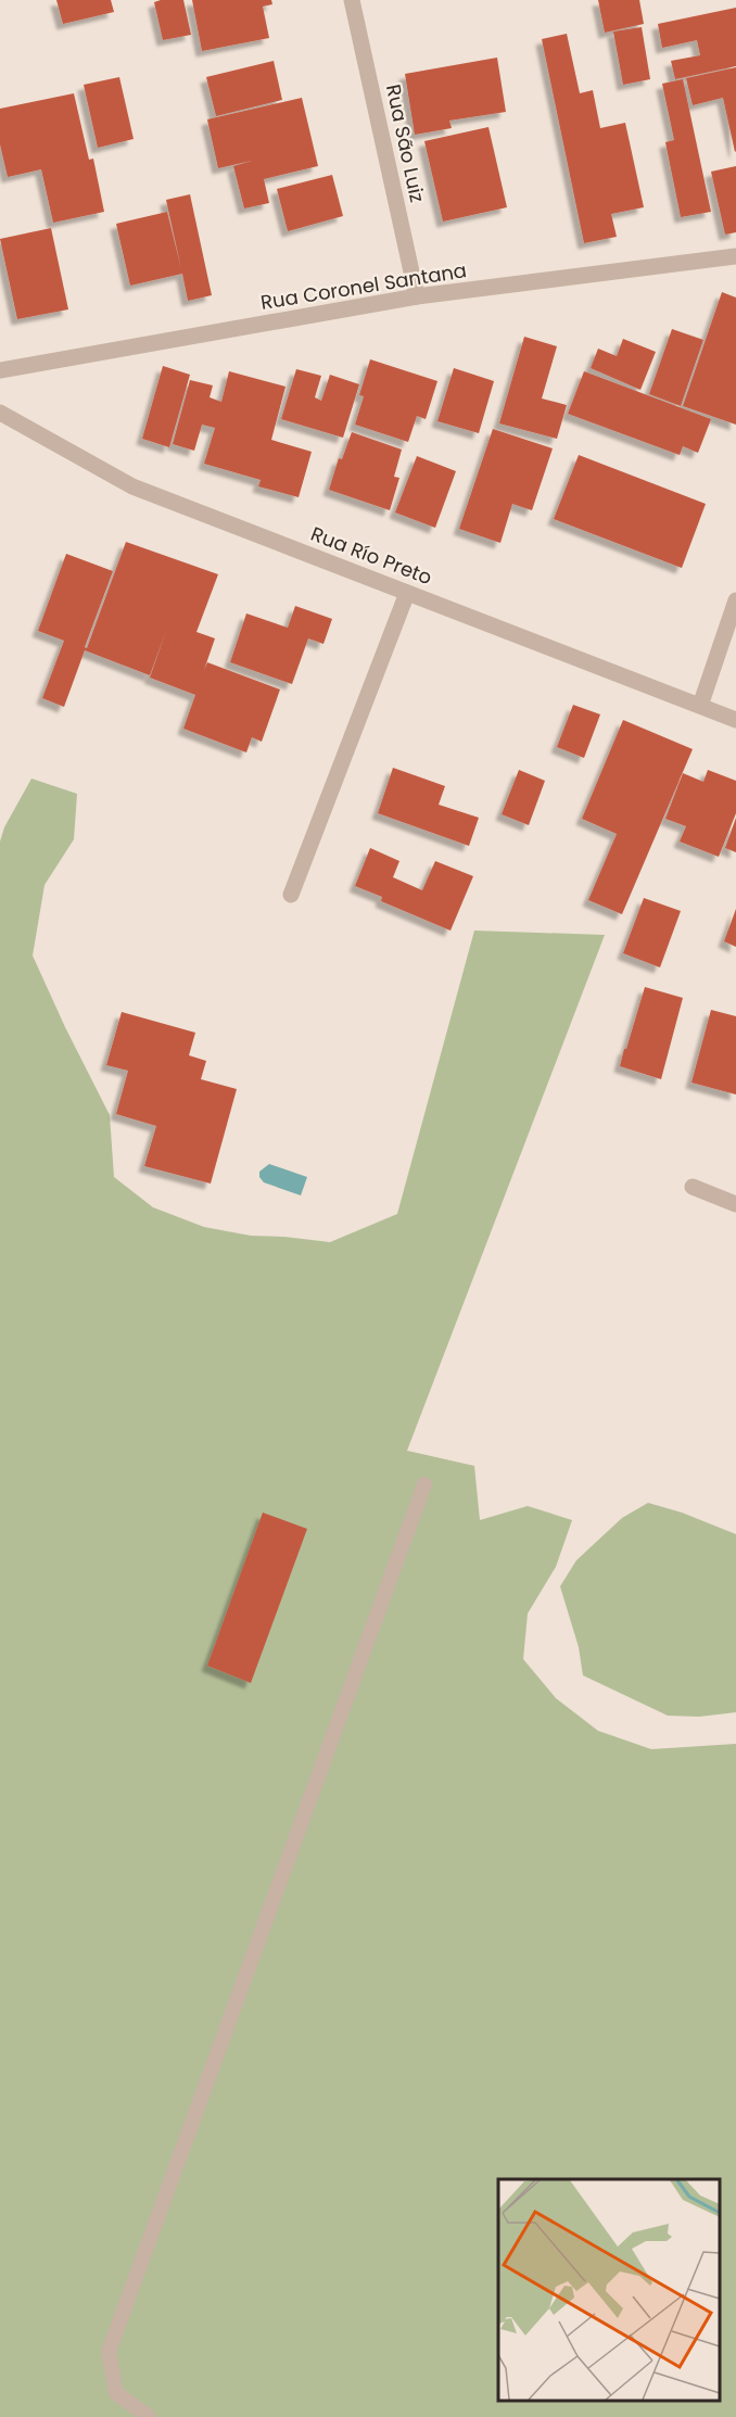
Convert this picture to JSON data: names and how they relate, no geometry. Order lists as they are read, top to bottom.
{
  "streets": {
    "street": ["Rua São Luiz", "Rua Coronel Santana", "Rua Río Preto"]
  },
  "crossings": [
    ["Rua São Luiz", "Rua Coronel Santana"]
  ]
}
